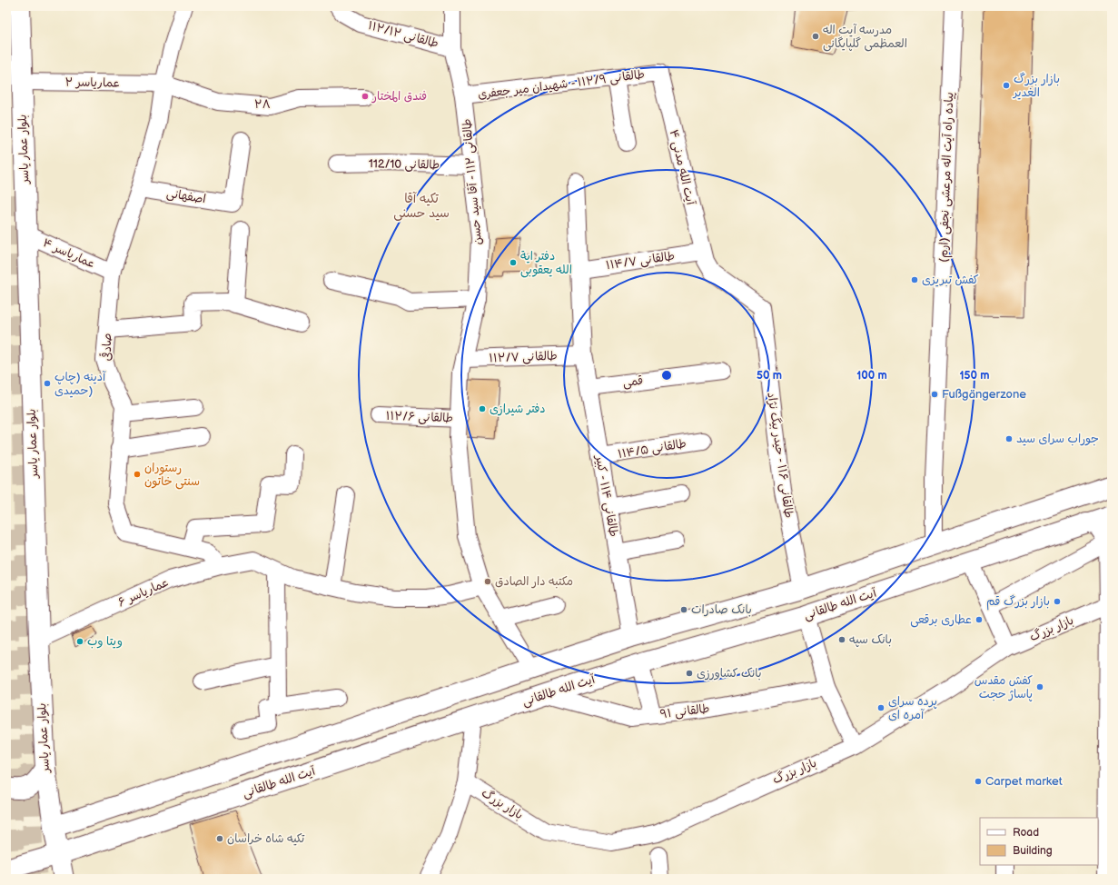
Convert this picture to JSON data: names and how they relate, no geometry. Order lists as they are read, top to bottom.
{
  "streets": {
    "main road": ["بلوار عمار یاسر", "آیت الله طالقانی"],
    "street": [
      "طالقانی ۱۱۲/۱۲",
      "عماریاسر ۲",
      "طالقانی ۱۱۲/۹ - شهیدان میر جعفری",
      "۲۸",
      "طالقانی 112/10",
      "۴ آیت الله مدنی",
      "پیاده راه آیت اله مرعشی نجفی (ارم)",
      "طالقانی ۱۱۲ - آقا سید حسن",
      "اصفهانی",
      "عماریاسر ۴",
      "طالقانی ۱۱۴/۷",
      "صادقی",
      "طالقانی ۱۱۲/۷",
      "قمی",
      "طالقانی ۱۱۲/۶",
      "طالقانی ۱۱۴/۵",
      "طالقانی ۱۱۶ - حیدر بیگ نژاد",
      "طالقانی ۱۱۴ - کبیر",
      "عماریاسر ۶",
      "بازار بزرگ",
      "طالقانی ۹۱"
    ]
  },
  "crossings": [
    ["طالقانی ۱۱۲/۱۲", "طالقانی ۱۱۲ - آقا سید حسن"],
    ["عماریاسر ۲", "۲۸"],
    ["عماریاسر ۲", "بلوار عمار یاسر"],
    ["عماریاسر ۲", "صادقی"],
    ["طالقانی ۱۱۲/۹ - شهیدان میر جعفری", "۴ آیت الله مدنی"],
    ["طالقانی ۱۱۲/۹ - شهیدان میر جعفری", "طالقانی ۱۱۲ - آقا سید حسن"],
    ["۲۸", "صادقی"],
    ["بلوار عمار یاسر", "عماریاسر ۴"],
    ["بلوار عمار یاسر", "عماریاسر ۶"],
    ["بلوار عمار یاسر", "آیت الله طالقانی"],
    ["طالقانی 112/10", "طالقانی ۱۱۲ - آقا سید حسن"],
    ["۴ آیت الله مدنی", "طالقانی ۱۱۴/۷"],
    ["۴ آیت الله مدنی", "طالقانی ۱۱۶ - حیدر بیگ نژاد"],
    ["طالقانی ۱۱۲ - آقا سید حسن", "طالقانی ۱۱۲/۷"],
    ["طالقانی ۱۱۲ - آقا سید حسن", "طالقانی ۱۱۲/۶"],
    ["اصفهانی", "صادقی"],
    ["عماریاسر ۴", "صادقی"],
    ["طالقانی ۱۱۴/۷", "طالقانی ۱۱۶ - حیدر بیگ نژاد"],
    ["طالقانی ۱۱۴/۷", "طالقانی ۱۱۴ - کبیر"],
    ["صادقی", "عماریاسر ۶"],
    ["طالقانی ۱۱۲/۷", "طالقانی ۱۱۴ - کبیر"],
    ["قمی", "طالقانی ۱۱۴ - کبیر"],
    ["طالقانی ۱۱۴/۵", "طالقانی ۱۱۴ - کبیر"],
    ["آیت الله طالقانی", "طالقانی ۹۱"]
  ],
  "districts": ["تکیه آقا سید حسنی"],
  "places": [
    "مدرسه آیت اله العمظمی گلپایگانی",
    "بازار بزرگ الغدیر",
    "فندق المختار",
    "دفتر ایة الله یعقوبی",
    "کفش تبریزی",
    "آدینه (چاپ حمیدی)",
    "Fußgängerzone",
    "دفتر شیرازی",
    "جوراب سرای سید",
    "رستوران سنتی خاتون",
    "مکتبه دار الصادق",
    "بازار بزرگ قم",
    "بانک صادرات",
    "عطاری برقعی",
    "بانک سپه",
    "ویتا وب",
    "بانک کشاورزی",
    "کفش مقدس پاساژ حجت",
    "پرده سرای آمره ای",
    "Carpet market",
    "تکیه شاه خراسان"
  ],
  "legend": ["Road", "Building"],
  "rings": ["50 m", "100 m", "150 m"]
}
